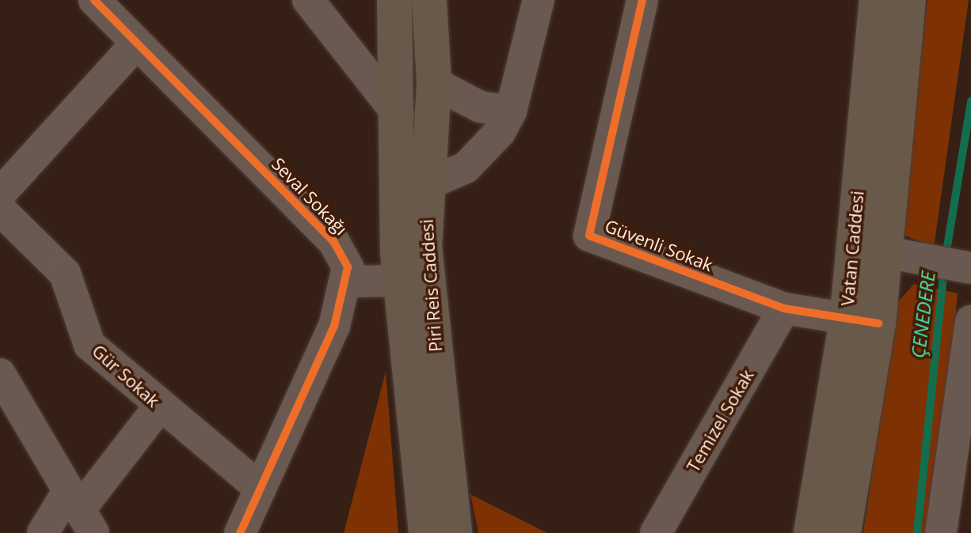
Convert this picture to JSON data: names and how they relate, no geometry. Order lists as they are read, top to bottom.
{
  "streets": {
    "main road": ["Vatan Caddesi", "Piri Reis Caddesi"],
    "street": [
      "Seval Sokağı",
      "Güvenli Sokak",
      "Gür Sokak",
      "Temizel Sokak"
    ]
  },
  "crossings": [
    ["Güvenli Sokak", "Vatan Caddesi"],
    ["Güvenli Sokak", "Temizel Sokak"]
  ],
  "water": ["ÇENEDERE"]
}
